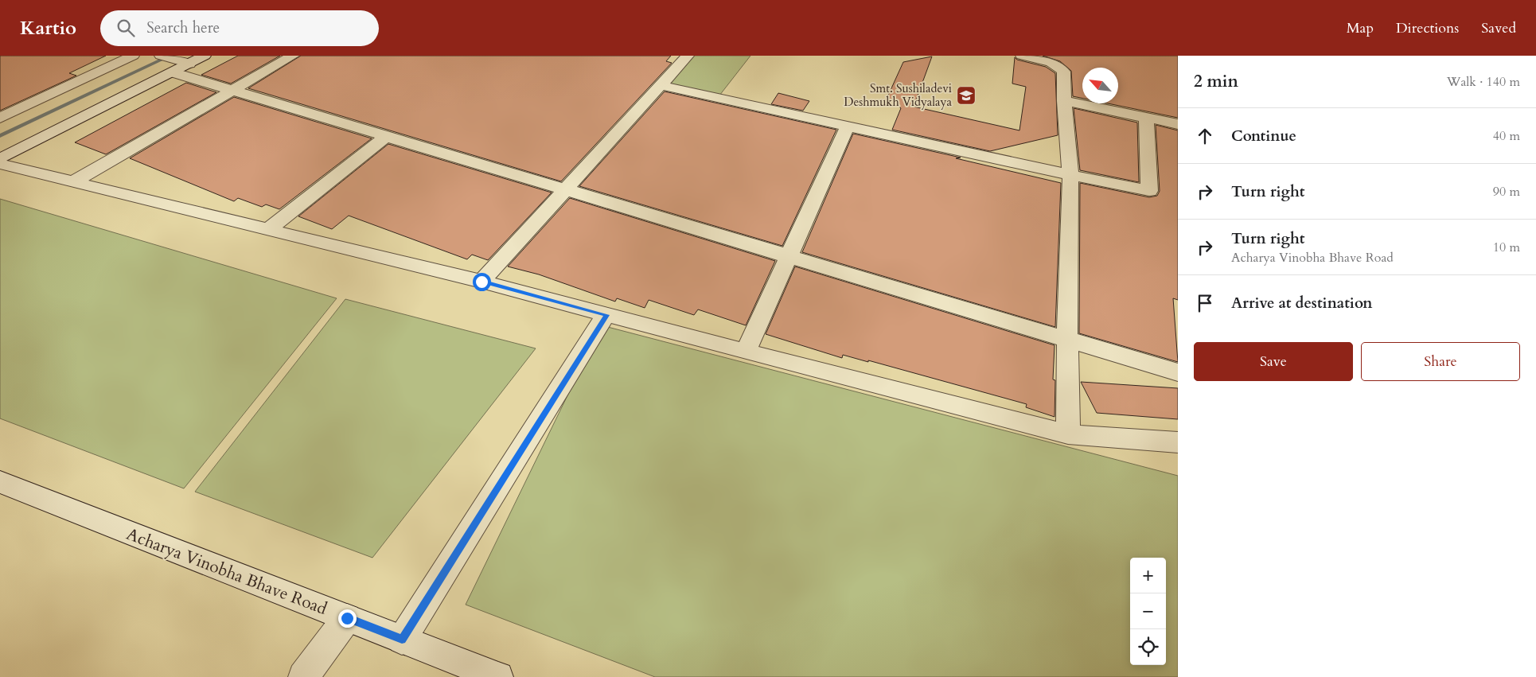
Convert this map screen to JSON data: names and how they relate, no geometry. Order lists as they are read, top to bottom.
{
  "streets": {
    "street": ["Acharya Vinobha Bhave Road"]
  },
  "places": {
    "school or university": ["Smt. Sushiladevi Deshmukh Vidyalaya"]
  },
  "north": "top left",
  "page": {
    "header": "Kartio",
    "search": "Search here",
    "nav": ["Map", "Directions", "Saved"],
    "heading": ["2 min", "Walk · 140 m"],
    "list": [
      ["Continue", "40 m"],
      ["Turn right", "90 m"],
      ["Turn right", "Acharya Vinobha Bhave Road", "10 m"],
      "Arrive at destination"
    ],
    "buttons": ["Save", "Share"],
    "map_buttons": ["+", "−"]
  }
}
